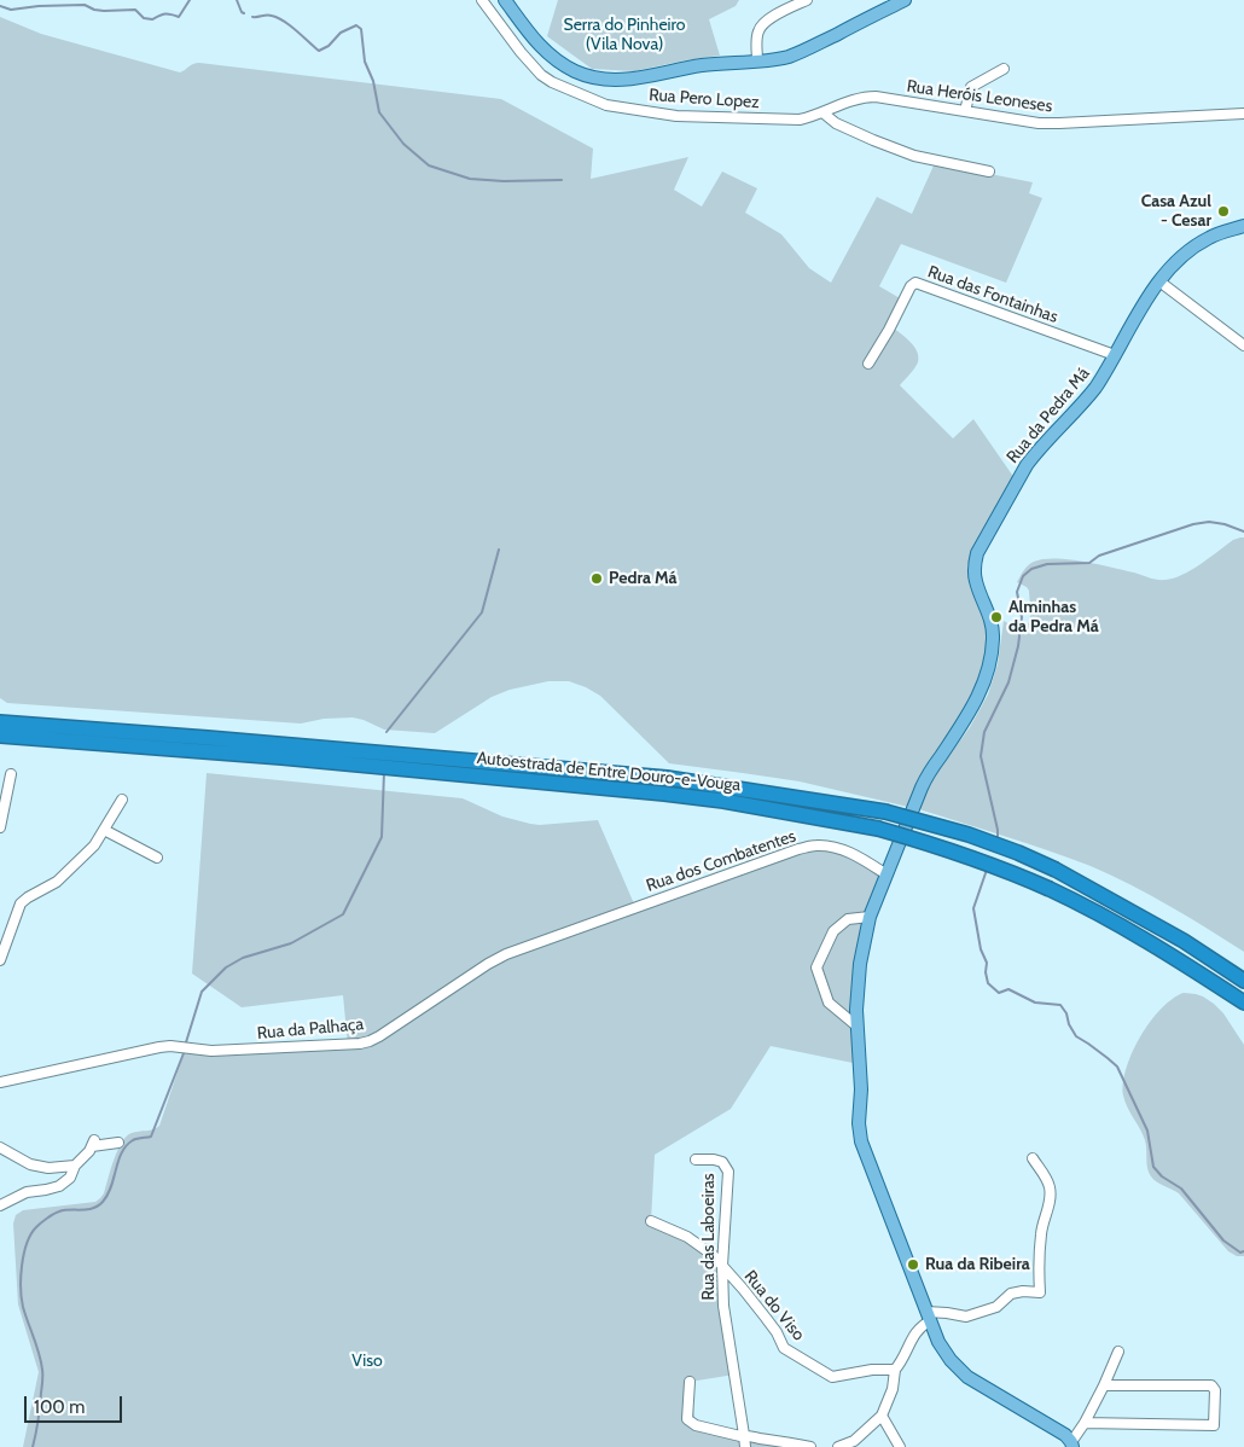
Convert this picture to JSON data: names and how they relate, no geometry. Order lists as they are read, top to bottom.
{
  "streets": {
    "highway": ["Autoestrada de Entre Douro-e-Vouga"],
    "main road": ["Rua da Pedra Má"],
    "street": [
      "Rua Heróis Leoneses",
      "Rua Pero Lopez",
      "Rua das Fontainhas",
      "Rua dos Combatentes",
      "Rua da Palhaça",
      "Rua das Laboeiras",
      "Rua do Viso"
    ]
  },
  "crossings": [
    ["Rua Heróis Leoneses", "Rua Pero Lopez"],
    ["Rua das Fontainhas", "Rua da Pedra Má"],
    ["Rua da Pedra Má", "Rua dos Combatentes"],
    ["Rua dos Combatentes", "Rua da Palhaça"],
    ["Rua das Laboeiras", "Rua do Viso"]
  ],
  "parks": ["Serra do Pinheiro (Vila Nova)", "Viso"],
  "places": [
    "Casa Azul - Cesar",
    "Pedra Má",
    "Alminhas da Pedra Má",
    "Rua da Ribeira"
  ],
  "scale_bar": "100 m"
}
